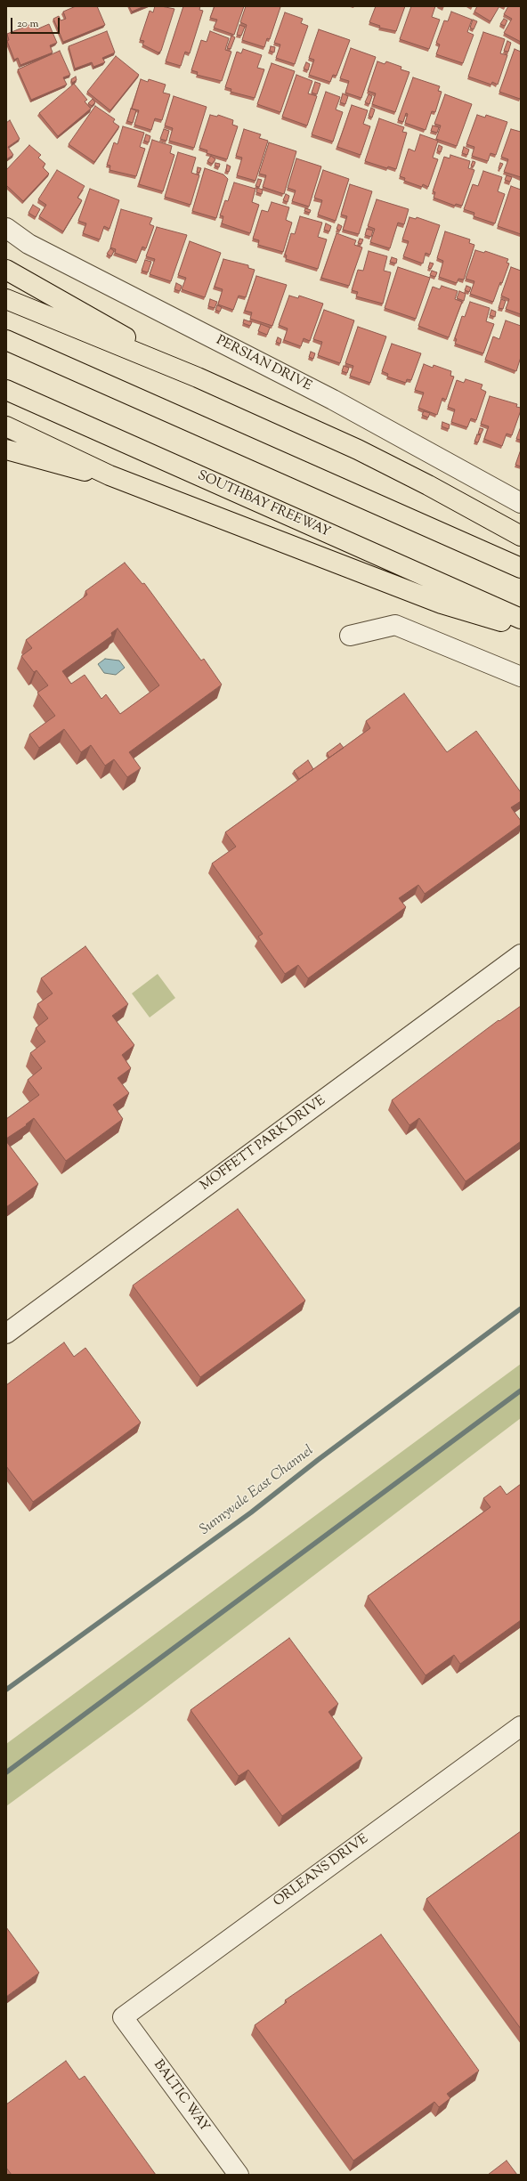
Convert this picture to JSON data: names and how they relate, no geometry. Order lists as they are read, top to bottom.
{
  "streets": {
    "highway": ["SOUTHBAY FREEWAY"],
    "street": [
      "PERSIAN DRIVE",
      "MOFFETT PARK DRIVE",
      "ORLEANS DRIVE",
      "BALTIC WAY"
    ]
  },
  "crossings": [
    ["ORLEANS DRIVE", "BALTIC WAY"]
  ],
  "water": ["Sunnyvale East Channel"],
  "scale_bar": "20 m"
}
